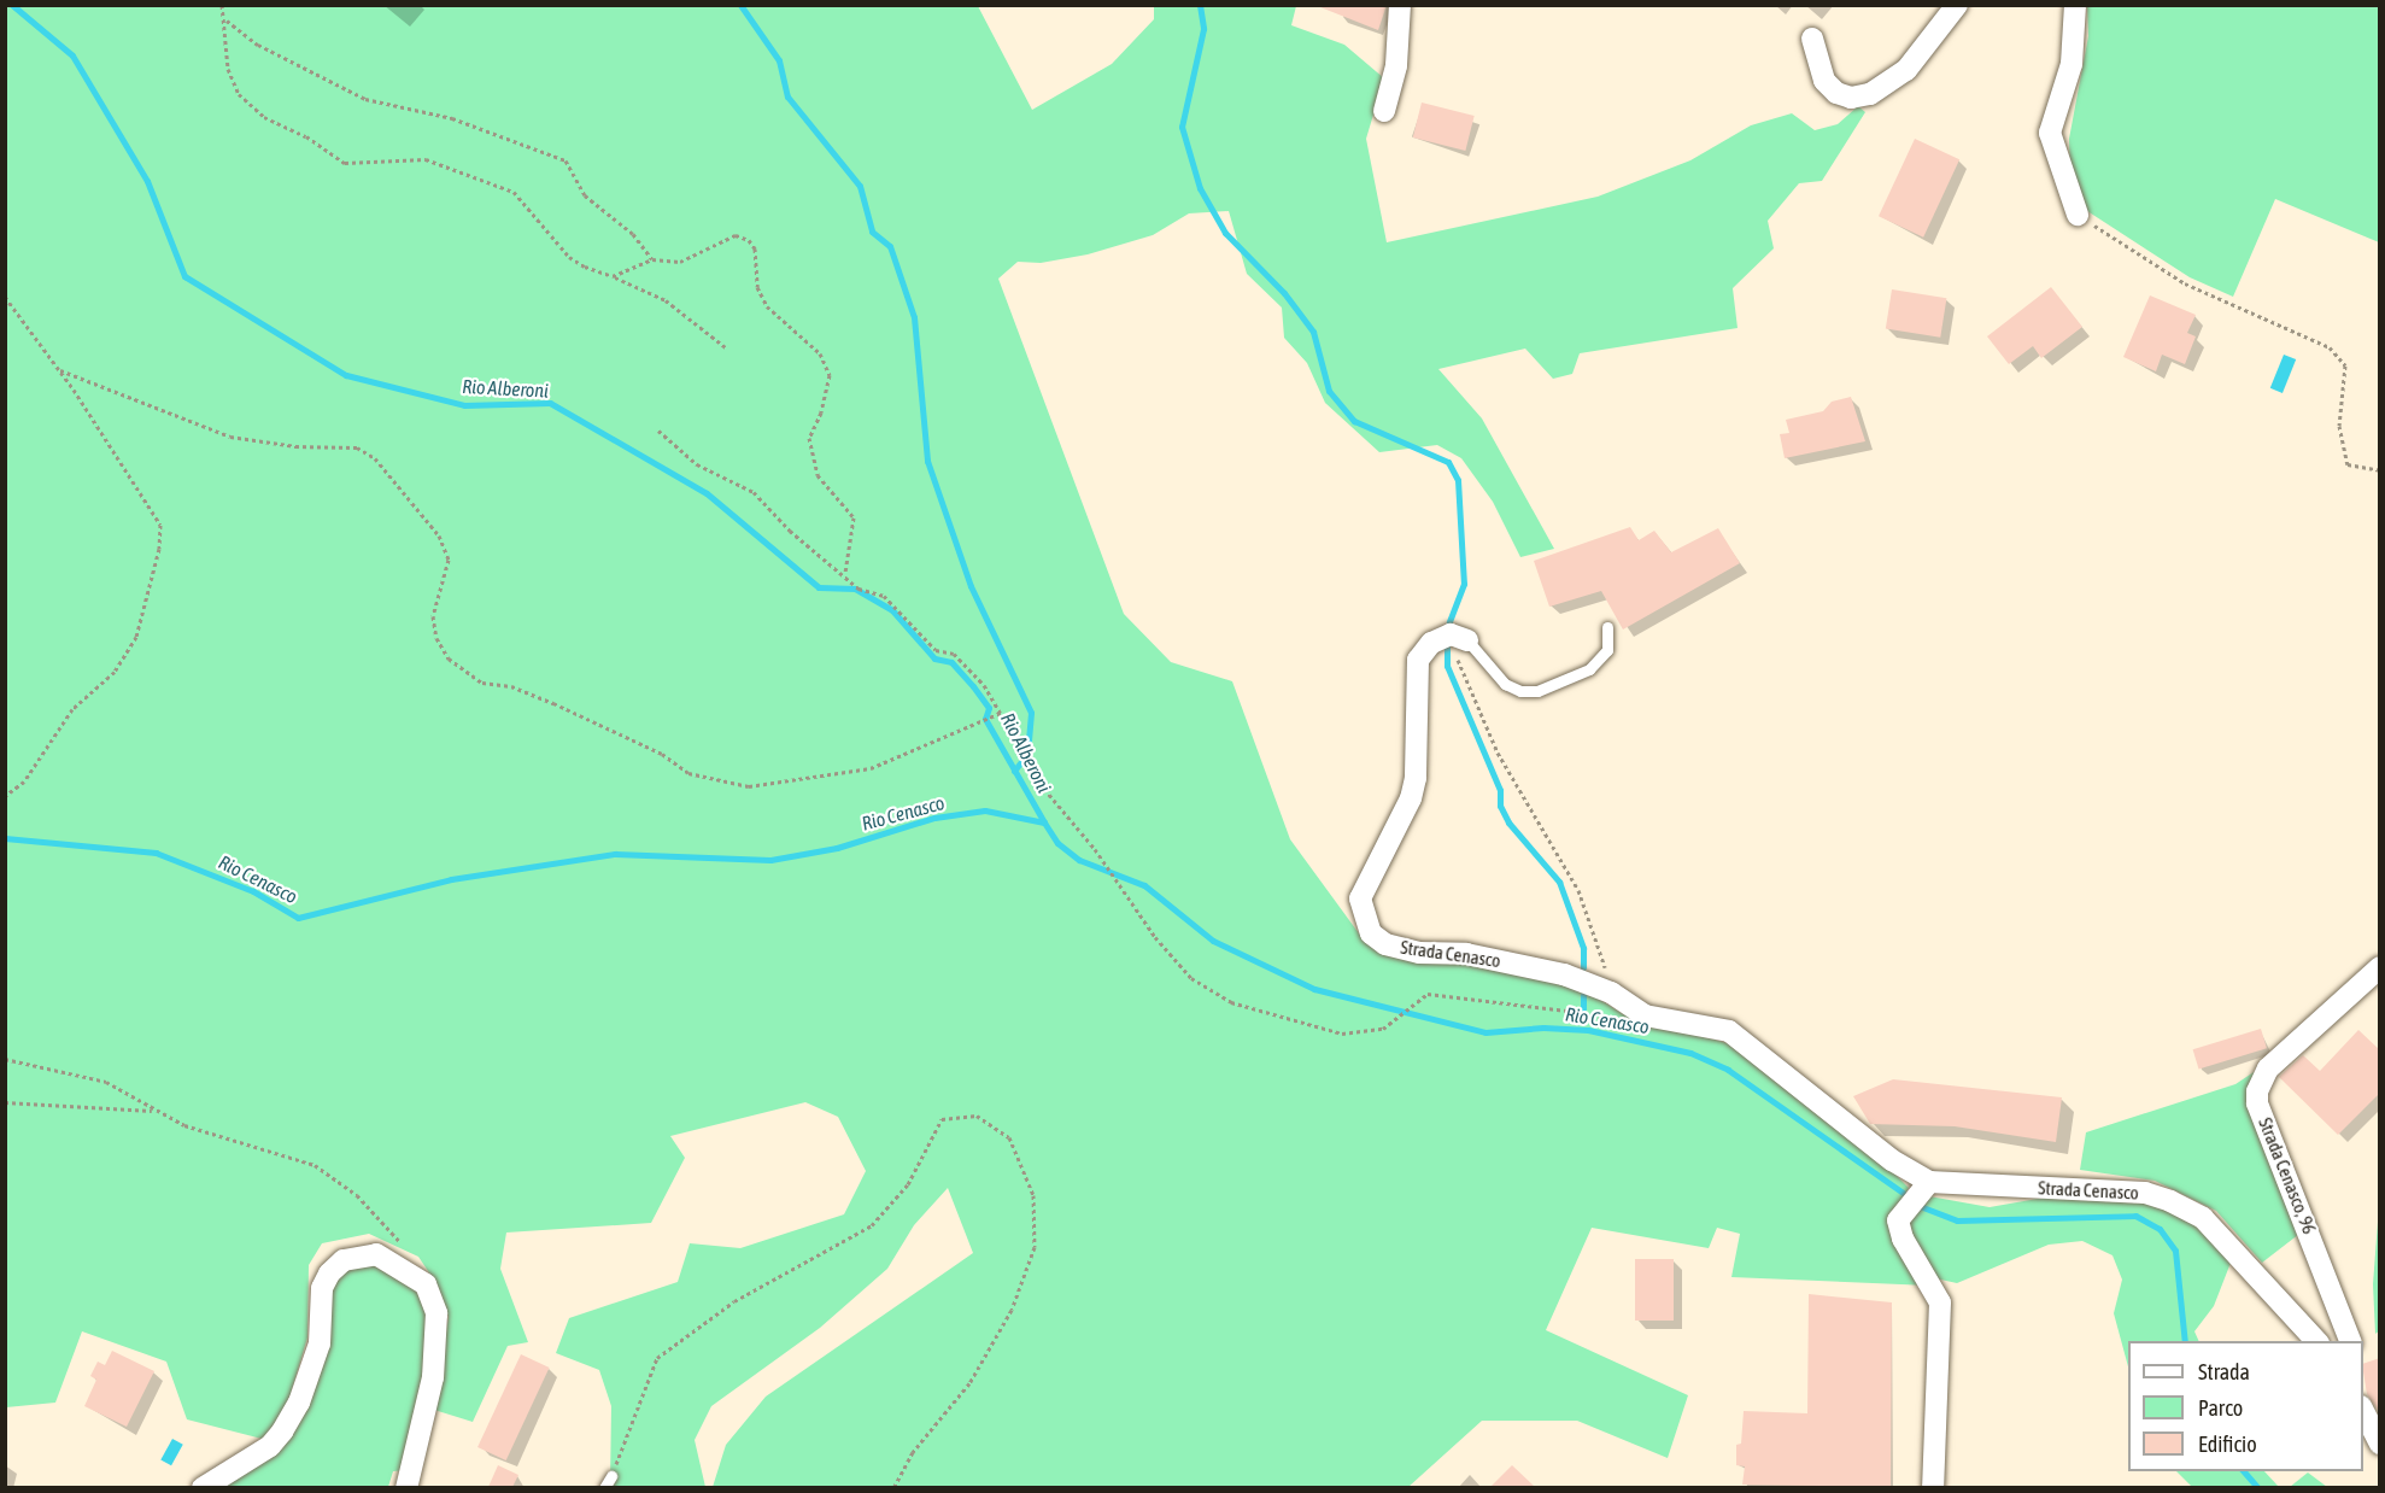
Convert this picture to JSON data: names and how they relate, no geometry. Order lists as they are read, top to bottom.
{
  "streets": {
    "street": ["Strada Cenasco", "Strada Cenasco, 96"]
  },
  "water": ["Rio Alberoni", "Rio Cenasco"],
  "legend": ["Strada", "Parco", "Edificio"]
}
